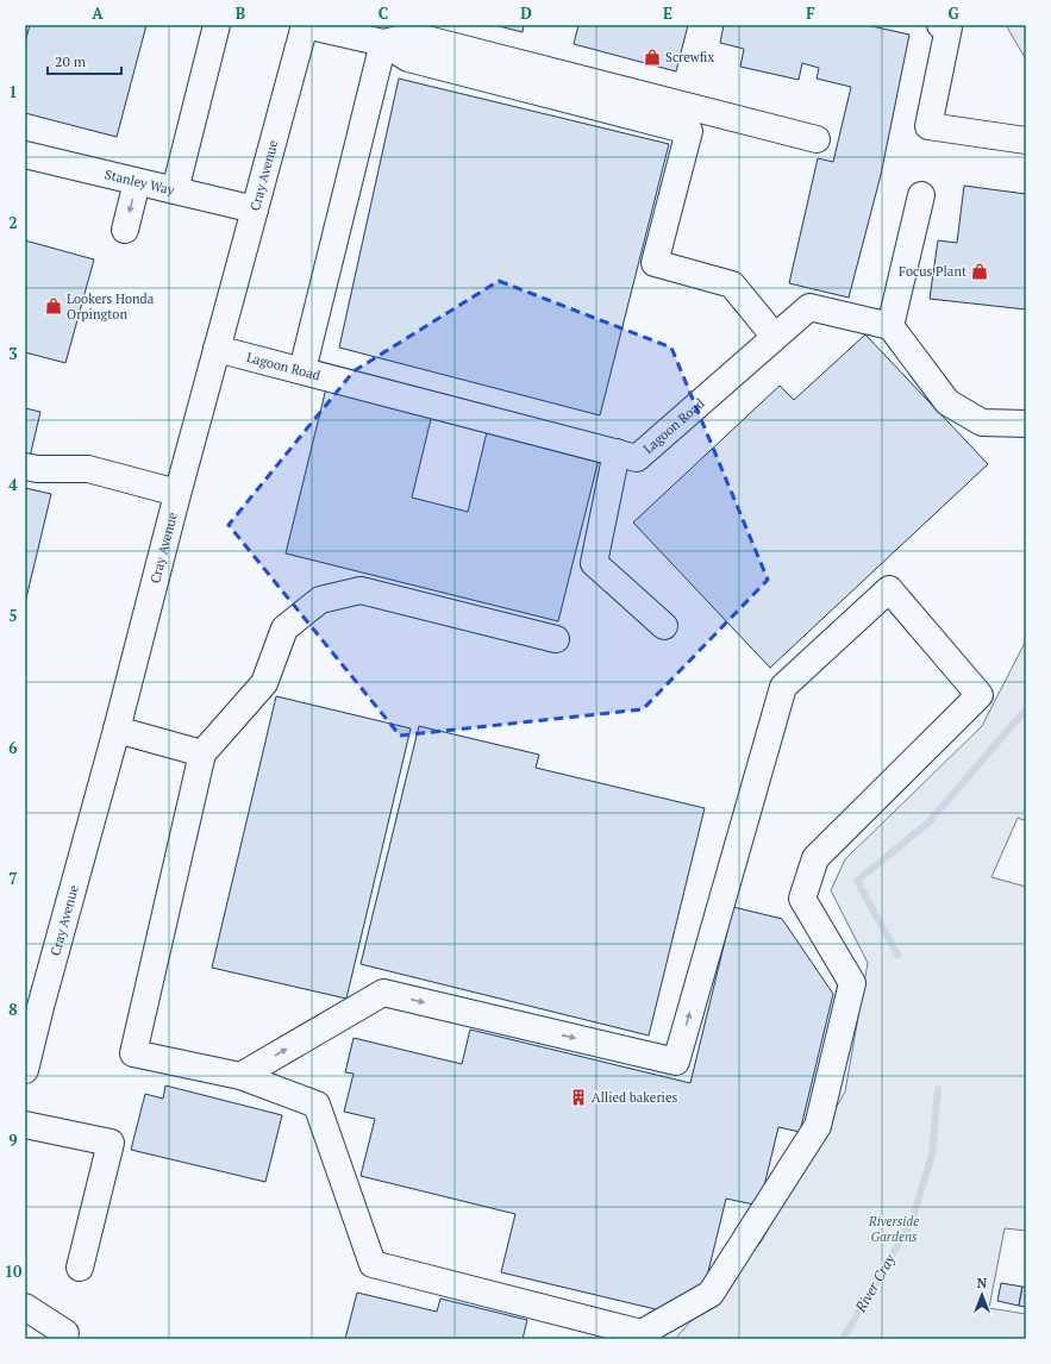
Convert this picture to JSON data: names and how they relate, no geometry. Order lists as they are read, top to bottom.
{
  "streets": {
    "street": ["Cray Avenue", "Stanley Way", "Lagoon Road"]
  },
  "crossings": [
    ["Cray Avenue", "Stanley Way"],
    ["Cray Avenue", "Lagoon Road"]
  ],
  "water": ["River Cray"],
  "parks": ["Riverside Gardens"],
  "places": {
    "shop": ["Screwfix", "Focus Plant", "Lookers Honda Orpington"],
    "building": ["Allied bakeries"]
  },
  "scale_bar": "20 m",
  "north": "top",
  "grid": {
    "columns": [
      "A",
      "B",
      "C",
      "D",
      "E",
      "F",
      "G"
    ],
    "rows": [
      "1",
      "2",
      "3",
      "4",
      "5",
      "6",
      "7",
      "8",
      "9",
      "10"
    ]
  }
}
